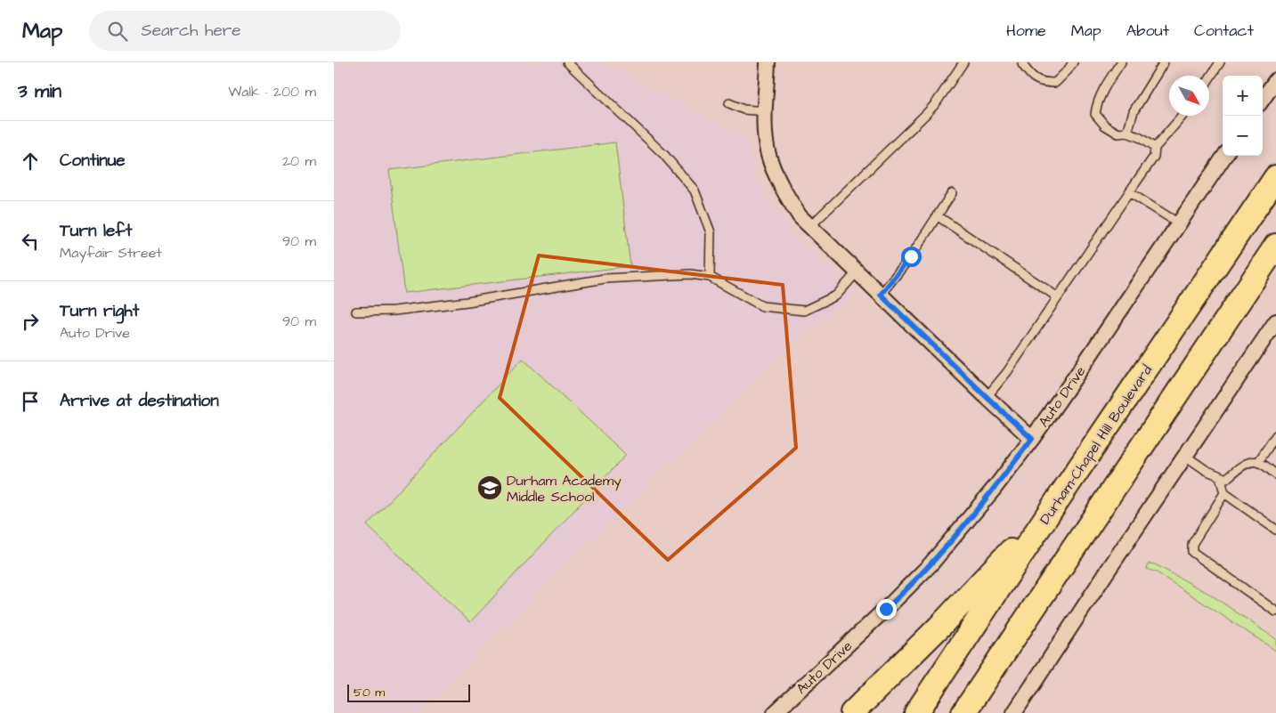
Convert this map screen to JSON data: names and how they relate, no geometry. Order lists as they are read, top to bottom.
{
  "streets": {
    "main road": ["Durham-Chapel Hill Boulevard"],
    "street": ["Auto Drive"]
  },
  "places": {
    "school or university": ["Durham Academy Middle School"]
  },
  "scale_bar": "50 m",
  "north": "bottom right",
  "page": {
    "header": "Map",
    "search": "Search here",
    "nav": [
      "Home",
      "Map",
      "About",
      "Contact"
    ],
    "heading": ["3 min", "Walk · 200 m"],
    "map_buttons": ["+", "−"],
    "list": [
      ["Continue", "20 m"],
      ["Turn left", "Mayfair Street", "90 m"],
      ["Turn right", "Auto Drive", "90 m"],
      "Arrive at destination"
    ],
    "scale": "50 m"
  }
}
